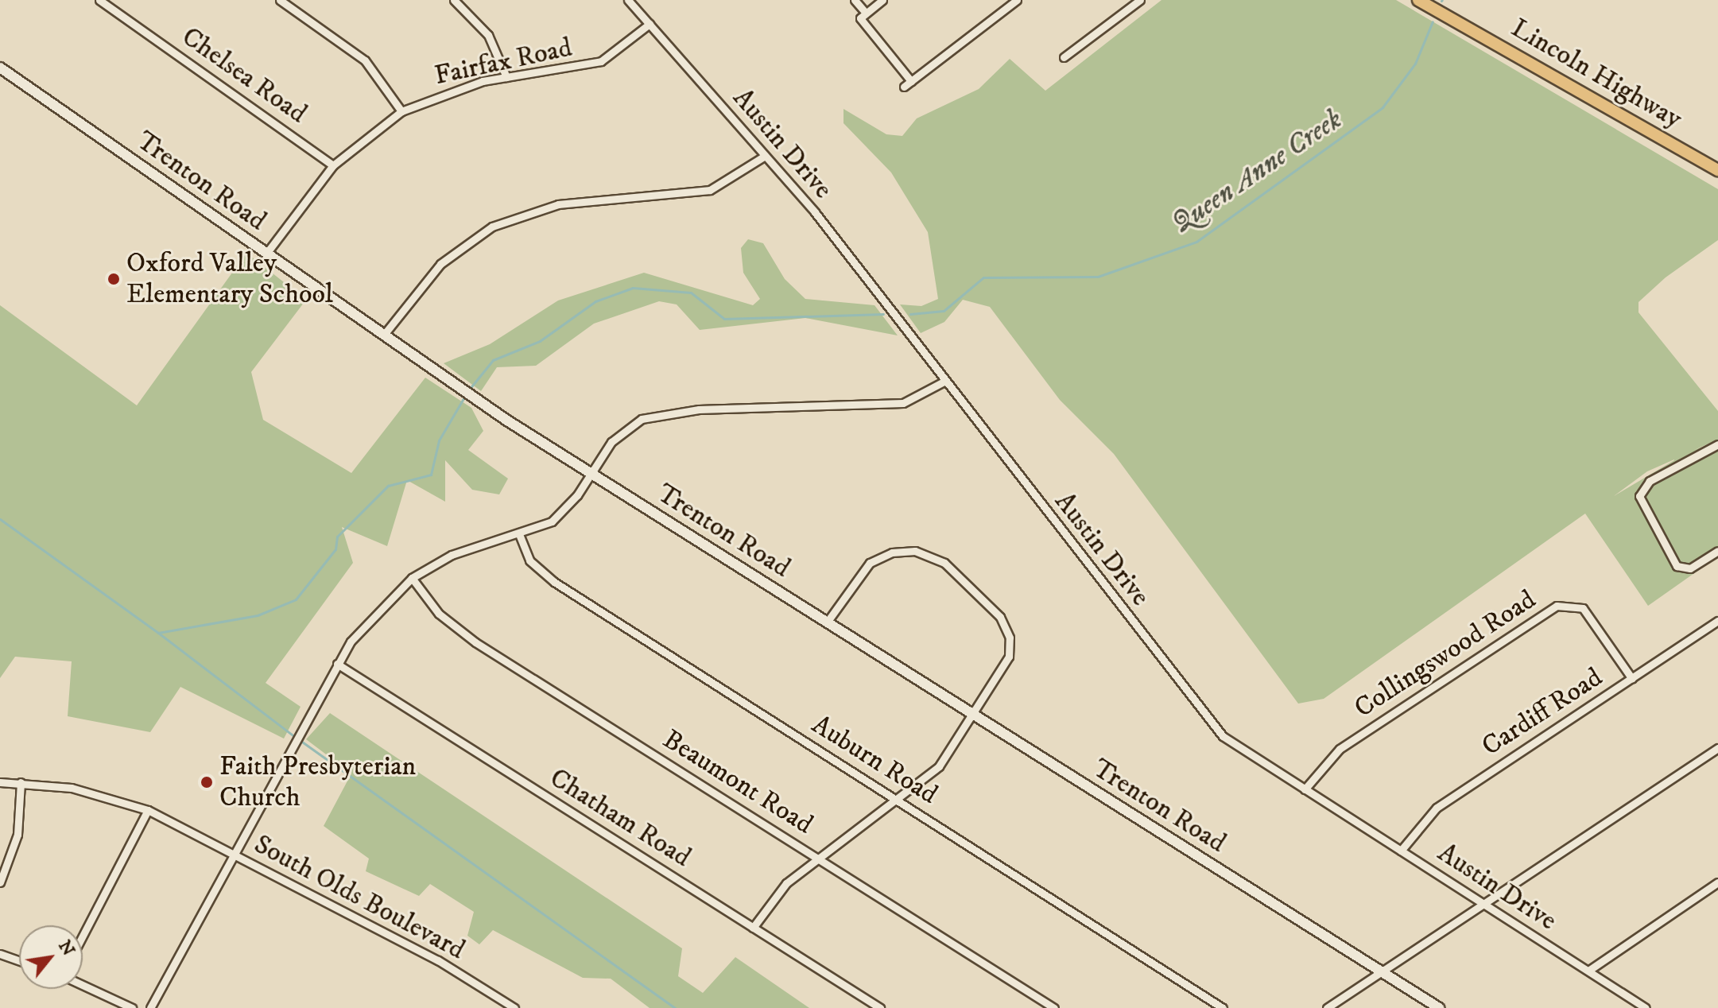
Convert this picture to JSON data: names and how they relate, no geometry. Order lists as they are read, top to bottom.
{
  "streets": {
    "main road": ["Lincoln Highway", "Trenton Road"],
    "street": [
      "Fairfax Road",
      "Chelsea Road",
      "Austin Drive",
      "Collingswood Road",
      "Cardiff Road",
      "Auburn Road",
      "Beaumont Road",
      "Chatham Road",
      "South Olds Boulevard"
    ]
  },
  "crossings": [
    ["Fairfax Road", "Chelsea Road"],
    ["Fairfax Road", "Austin Drive"],
    ["Fairfax Road", "Trenton Road"],
    ["Austin Drive", "Collingswood Road"],
    ["Austin Drive", "Cardiff Road"],
    ["Collingswood Road", "Cardiff Road"]
  ],
  "water": ["Queen Anne Creek"],
  "places": ["Oxford Valley Elementary School", "Faith Presbyterian Church"],
  "north": "top right"
}
